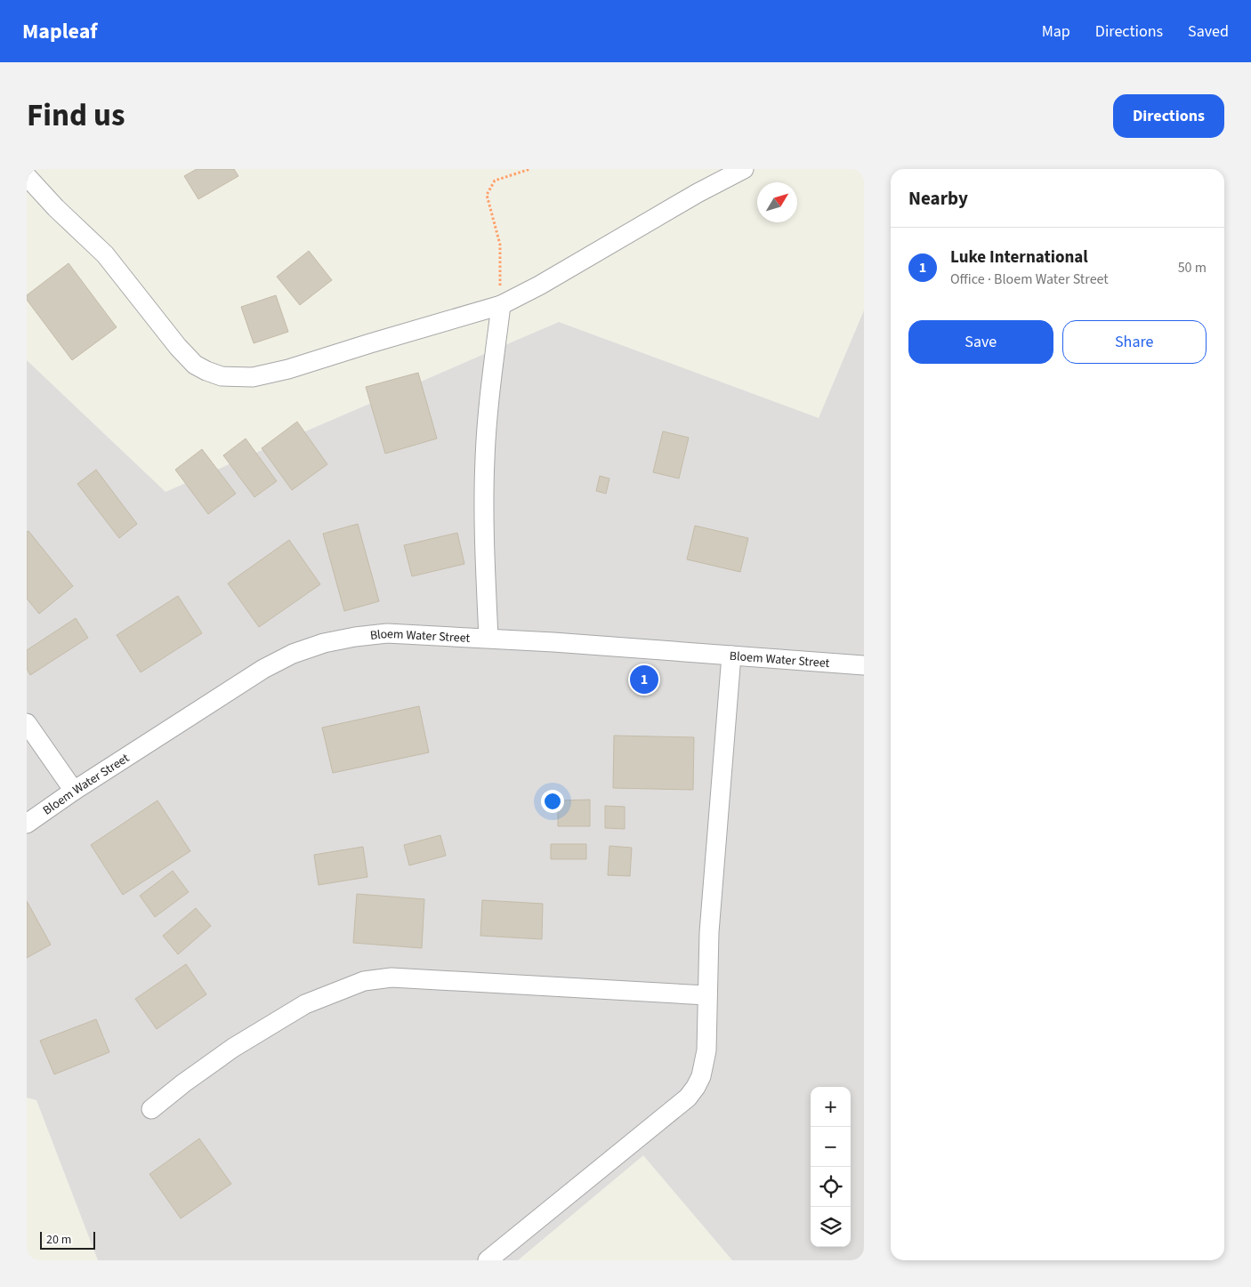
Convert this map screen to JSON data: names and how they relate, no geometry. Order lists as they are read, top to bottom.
{
  "streets": {
    "street": ["Bloem Water Street"]
  },
  "scale_bar": "20 m",
  "north": "top right",
  "page": {
    "header": "Mapleaf",
    "nav": ["Map", "Directions", "Saved"],
    "title": "Find us",
    "buttons": [
      "Directions",
      ["Save", "Share"]
    ],
    "heading": "Nearby",
    "list": [
      {
        "mark": "1",
        "name": "Luke International",
        "note": "Office · Bloem Water Street",
        "value": "50 m"
      }
    ],
    "pins": "1",
    "map_buttons": ["+", "−"],
    "scale": "20 m"
  }
}
